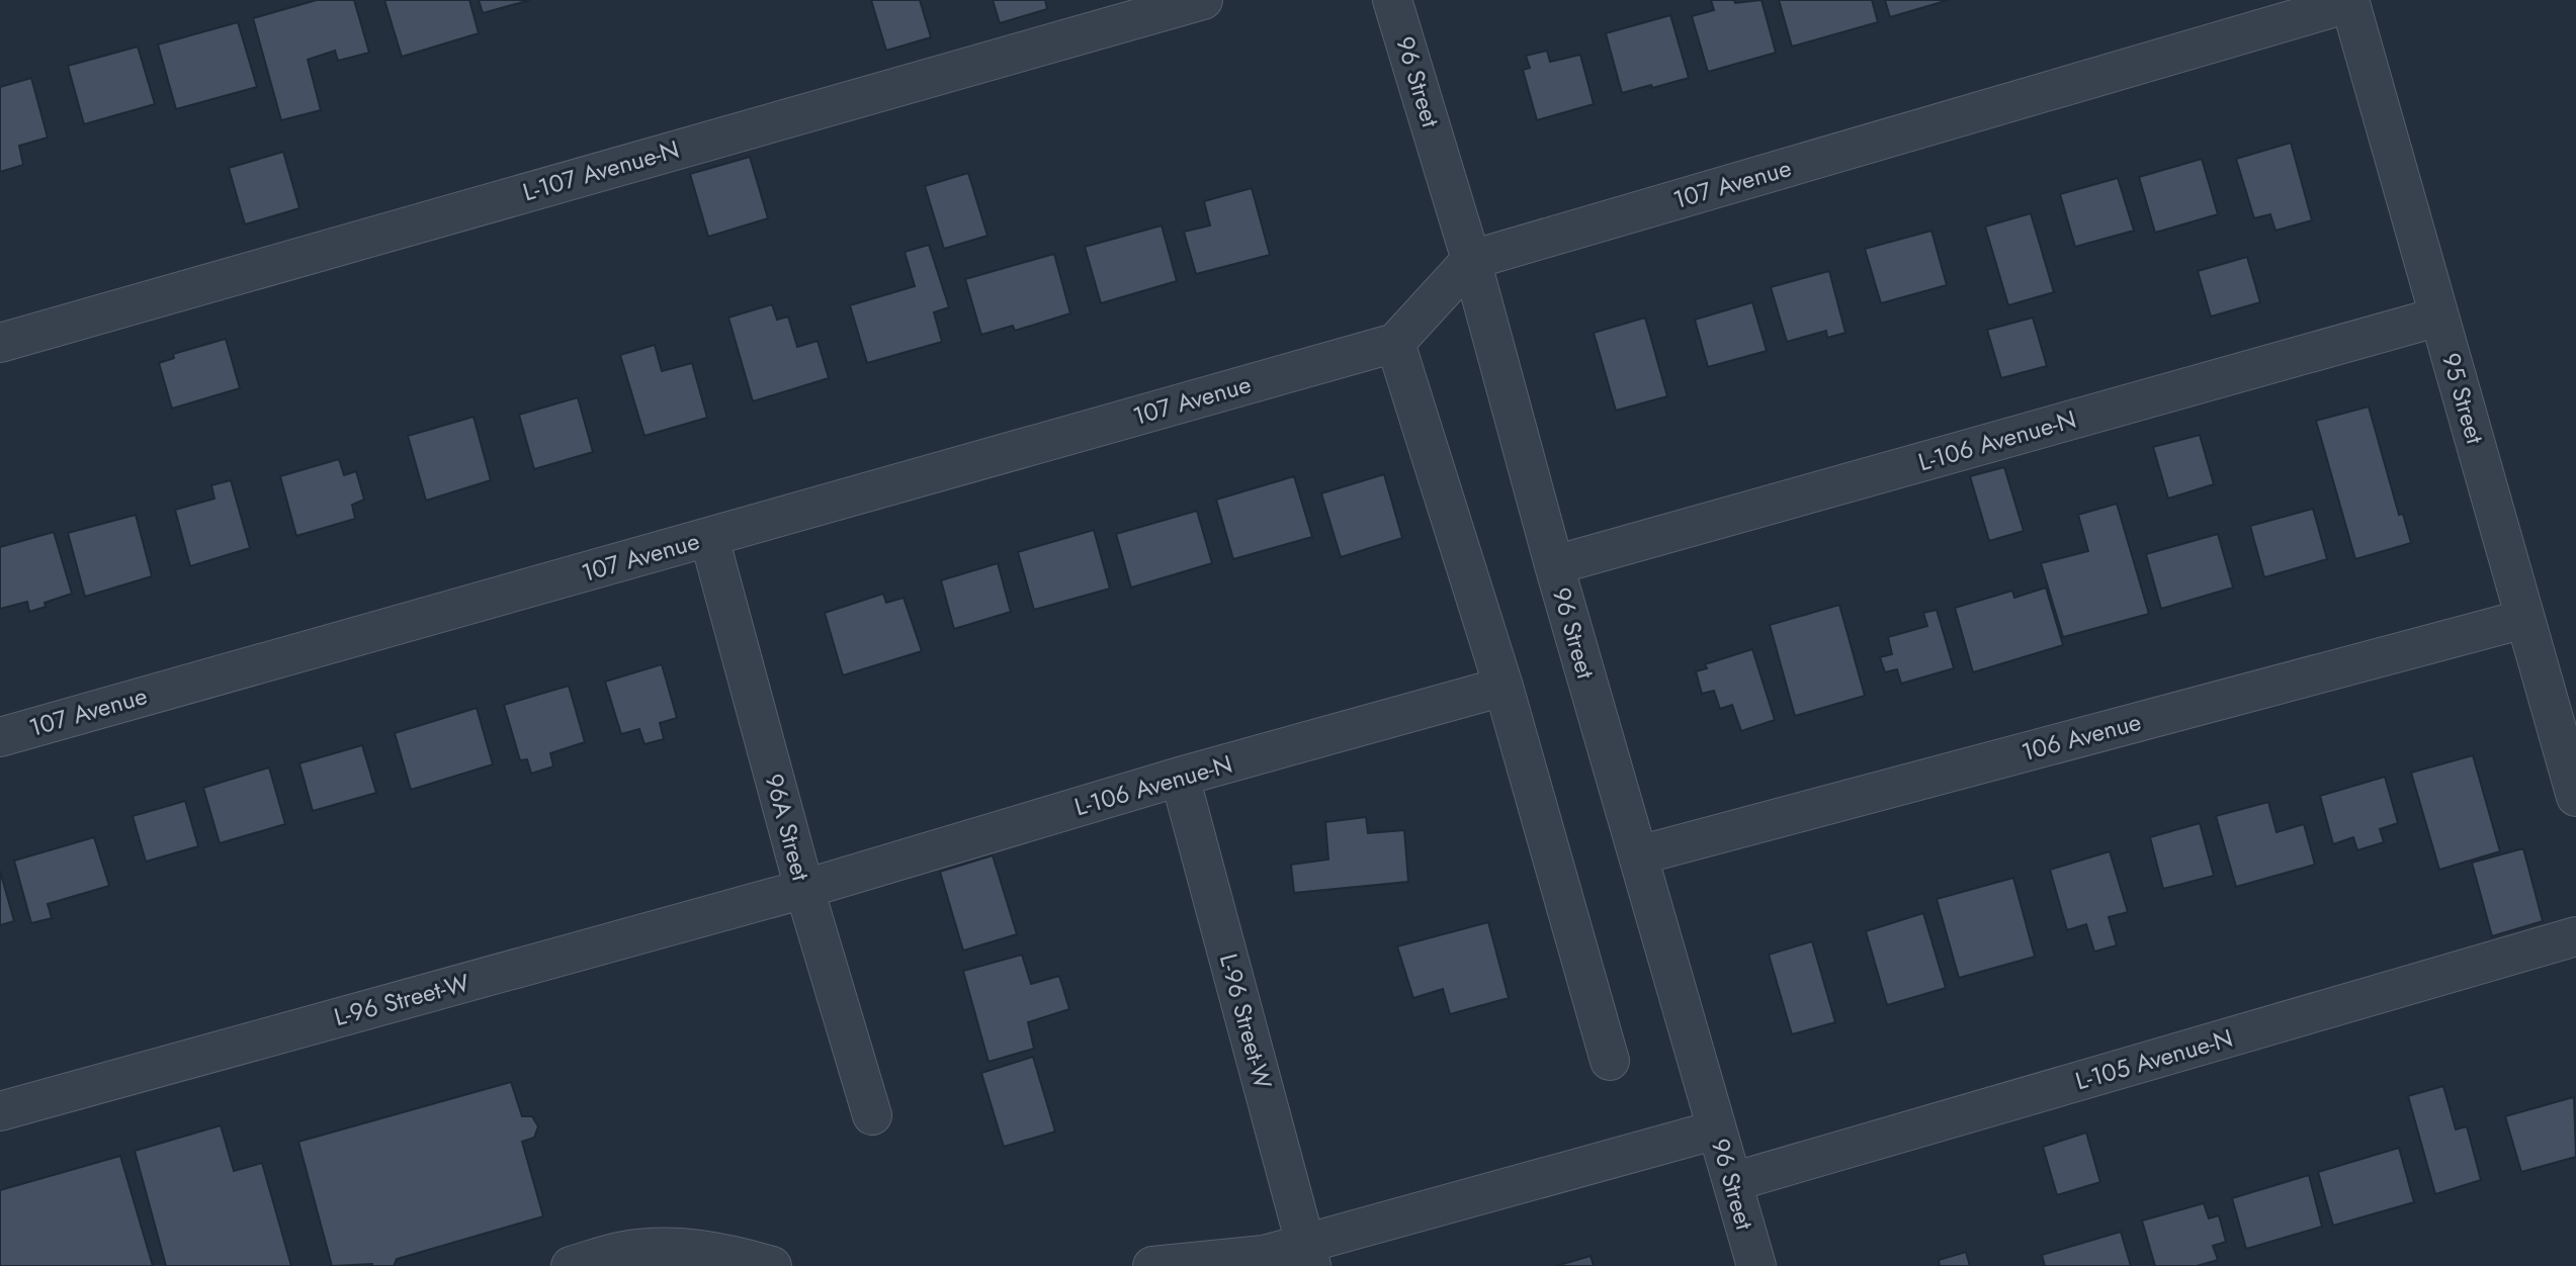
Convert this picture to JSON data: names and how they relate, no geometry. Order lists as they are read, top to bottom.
{
  "streets": {
    "street": [
      "96 Street",
      "L-107 Avenue-N",
      "107 Avenue",
      "95 Street",
      "L-106 Avenue-N",
      "106 Avenue",
      "96A Street",
      "L-96 Street-W",
      "L-105 Avenue-N"
    ]
  },
  "crossings": [
    ["96 Street", "107 Avenue"],
    ["96 Street", "L-106 Avenue-N"],
    ["96 Street", "106 Avenue"],
    ["96 Street", "L-105 Avenue-N"],
    ["107 Avenue", "95 Street"],
    ["107 Avenue", "96A Street"],
    ["95 Street", "L-106 Avenue-N"],
    ["95 Street", "106 Avenue"],
    ["L-106 Avenue-N", "96A Street"],
    ["L-106 Avenue-N", "L-96 Street-W"],
    ["96A Street", "L-96 Street-W"]
  ]
}
